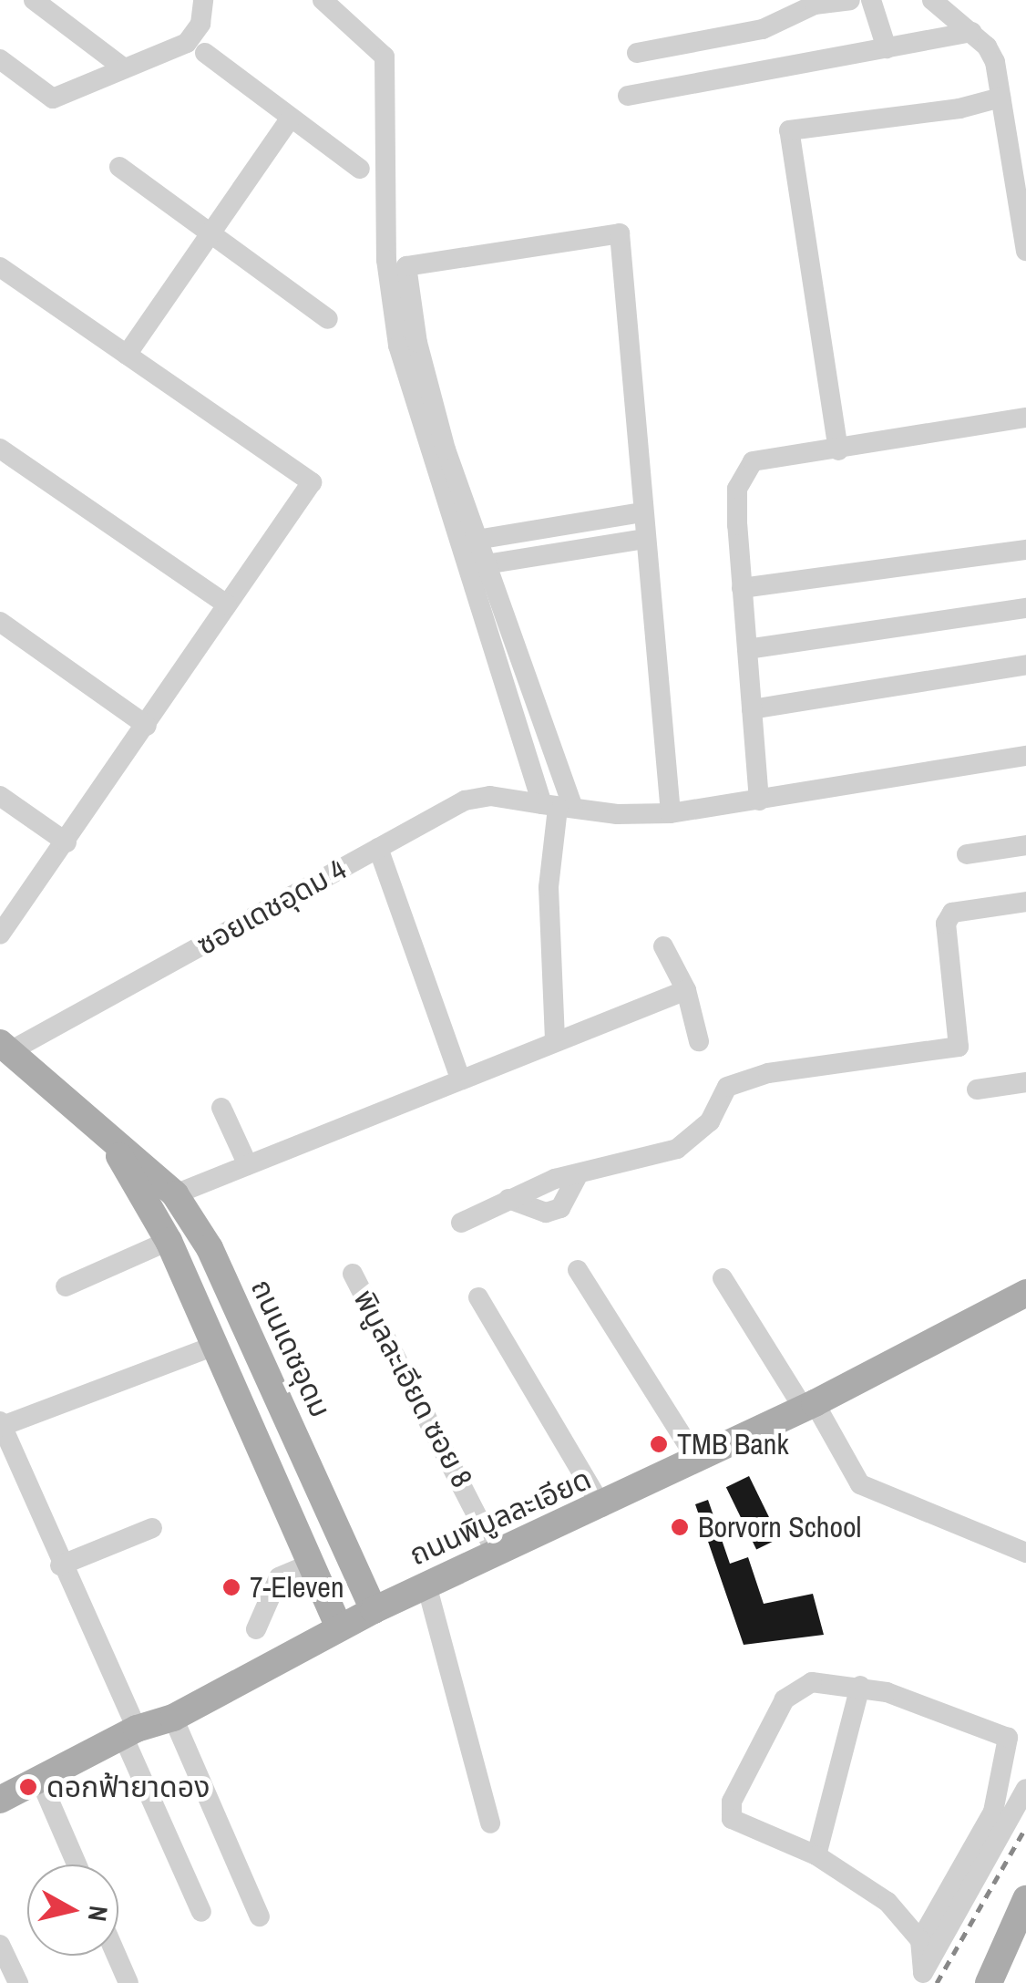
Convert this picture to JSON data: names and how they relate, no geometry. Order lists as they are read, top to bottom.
{
  "streets": {
    "main road": ["ถนนเดชอุดม", "ถนนพิบูลละเอียด"],
    "street": ["ซอยเดชอุดม 4", "พิบูลละเอียด ซอย 8"]
  },
  "crossings": [
    ["ซอยเดชอุดม 4", "ถนนเดชอุดม"],
    ["ถนนเดชอุดม", "ถนนพิบูลละเอียด"],
    ["พิบูลละเอียด ซอย 8", "ถนนพิบูลละเอียด"]
  ],
  "places": [
    "TMB Bank",
    "Borvorn School",
    "7-Eleven",
    "ดอกฟ้ายาดอง"
  ],
  "north": "right"
}
